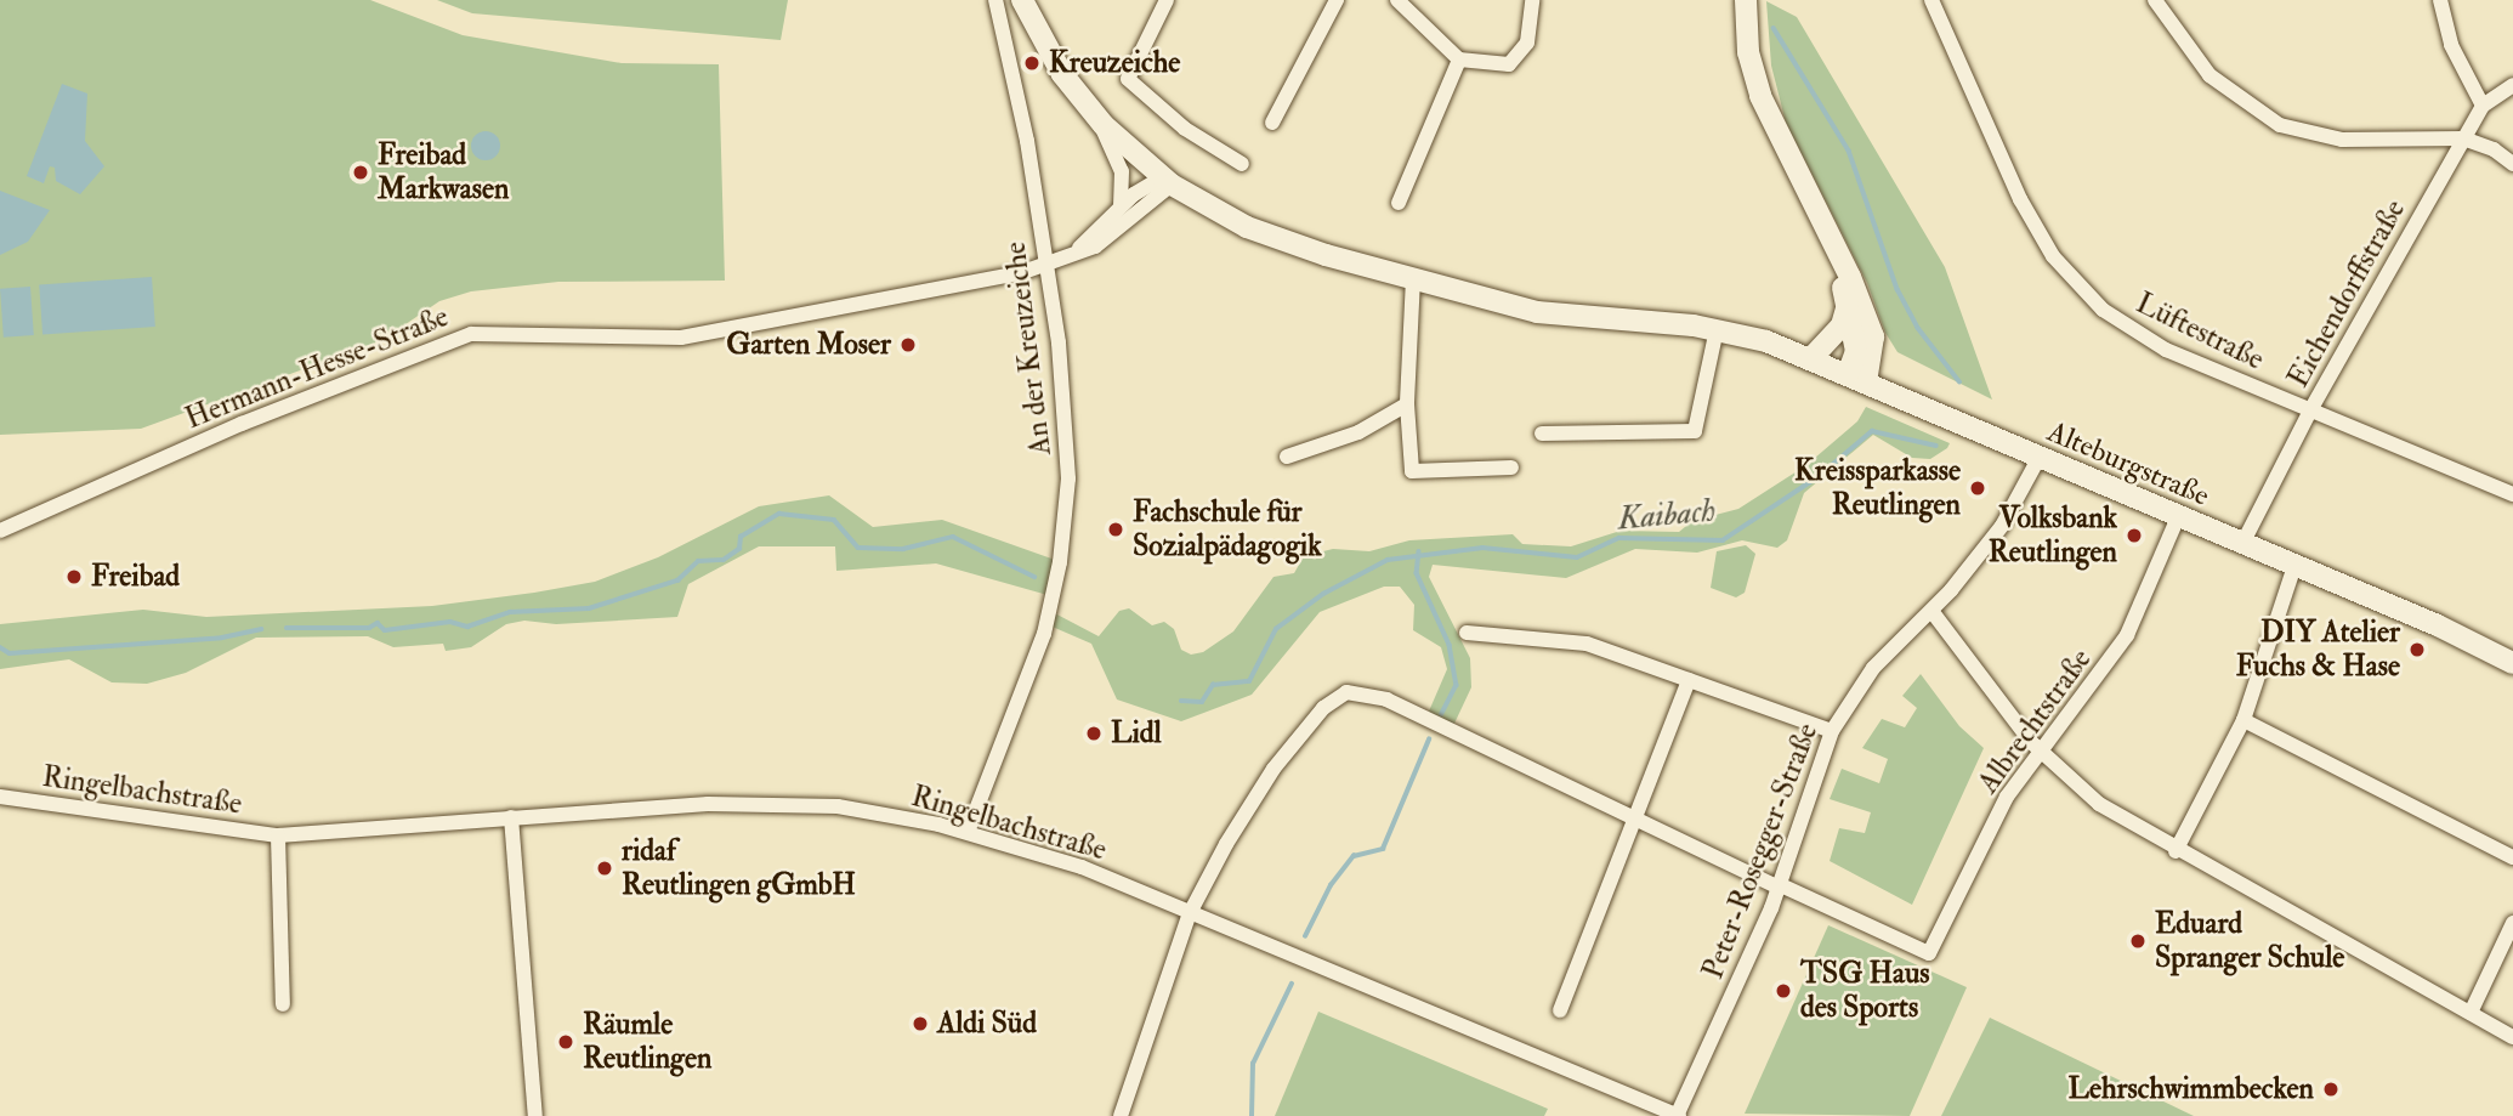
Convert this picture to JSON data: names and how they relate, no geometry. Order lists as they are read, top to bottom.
{
  "streets": {
    "main road": ["Alteburgstraße"],
    "street": [
      "Eichendorffstraße",
      "Lüftestraße",
      "An der Kreuzeiche",
      "Hermann-Hesse-Straße",
      "Albrechtstraße",
      "Ringelbachstraße",
      "Peter-Rosegger-Straße"
    ]
  },
  "crossings": [
    ["Eichendorffstraße", "Lüftestraße"],
    ["Eichendorffstraße", "Alteburgstraße"],
    ["An der Kreuzeiche", "Hermann-Hesse-Straße"],
    ["An der Kreuzeiche", "Ringelbachstraße"],
    ["Hermann-Hesse-Straße", "Alteburgstraße"],
    ["Alteburgstraße", "Albrechtstraße"],
    ["Alteburgstraße", "Peter-Rosegger-Straße"],
    ["Albrechtstraße", "Peter-Rosegger-Straße"],
    ["Ringelbachstraße", "Peter-Rosegger-Straße"]
  ],
  "water": ["Kaibach"],
  "places": [
    "Kreuzeiche",
    "Freibad Markwasen",
    "Garten Moser",
    "Kreissparkasse Reutlingen",
    "Fachschule für Sozialpädagogik",
    "Volksbank Reutlingen",
    "Freibad",
    "DIY Atelier Fuchs & Hase",
    "Lidl",
    "ridaf Reutlingen gGmbH",
    "Eduard Spranger Schule",
    "TSG Haus des Sports",
    "Aldi Süd",
    "Räumle Reutlingen",
    "Lehrschwimmbecken"
  ]
}
